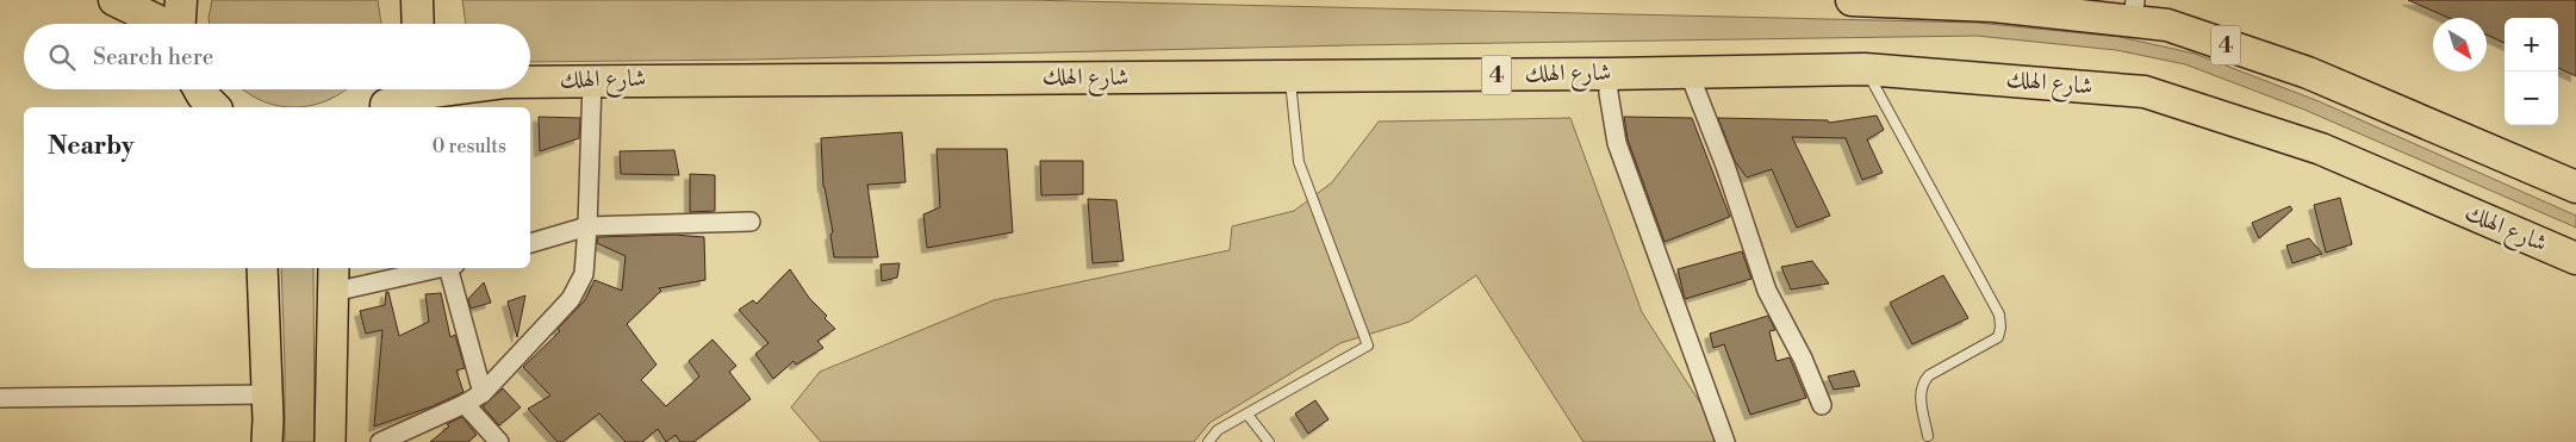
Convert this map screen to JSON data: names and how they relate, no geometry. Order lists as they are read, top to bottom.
{
  "streets": {
    "highway": ["4", "شارع الهلك"]
  },
  "north": "bottom right",
  "page": {
    "map_buttons": ["+", "−"],
    "search": "Search here",
    "heading": ["Nearby", "0 results"]
  }
}
